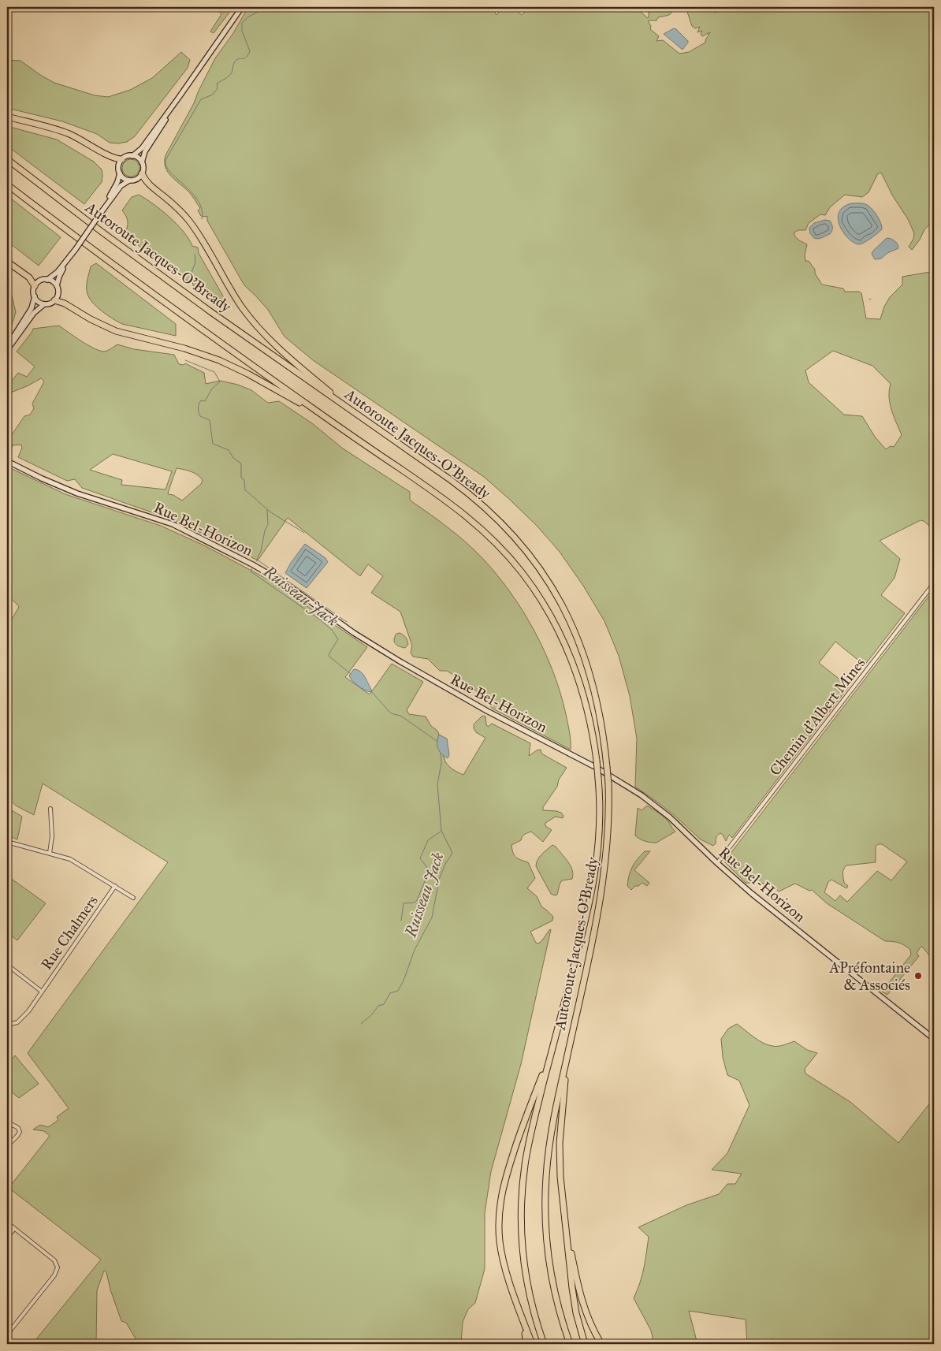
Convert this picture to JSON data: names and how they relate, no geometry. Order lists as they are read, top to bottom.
{
  "streets": {
    "highway": ["Autoroute Jacques-O'Bready"],
    "street": ["Rue Bel-Horizon", "Chemin d'Albert Mines", "Rue Chalmers"]
  },
  "crossings": [
    ["Rue Bel-Horizon", "Chemin d'Albert Mines"]
  ],
  "water": ["Ruisseau Jack"],
  "places": ["APréfontaine & Associés"]
}
